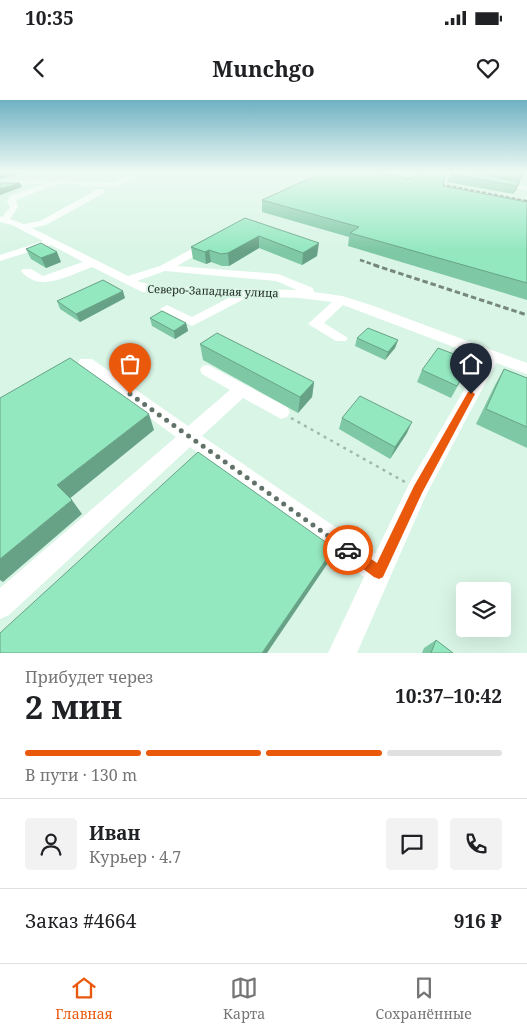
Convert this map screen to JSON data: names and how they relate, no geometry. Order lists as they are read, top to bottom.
{
  "streets": {
    "street": ["Северо-Западная улица"]
  },
  "page": {
    "status": "10:35",
    "header": "Munchgo",
    "heading": ["2 мин", "Прибудет через", "10:37–10:42"],
    "panel": [
      "Иван",
      "Курьер · 4.7",
      "Заказ #4664",
      "916 ₽"
    ],
    "bar": "В пути · 130 m",
    "tabs": ["Главная", "Карта", "Сохранённые"]
  }
}
